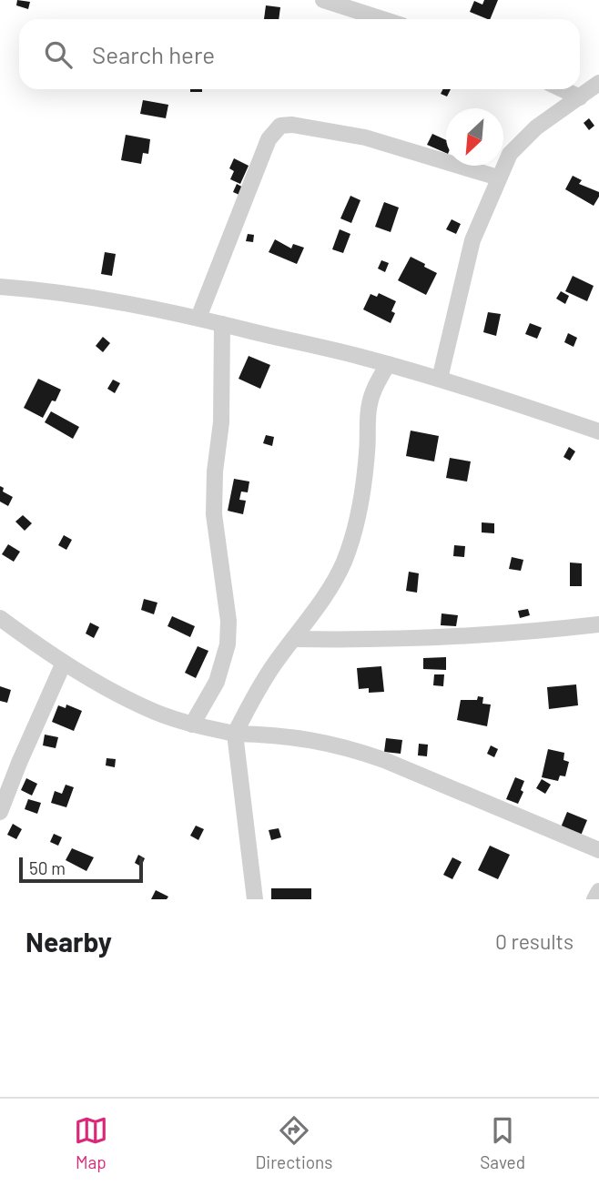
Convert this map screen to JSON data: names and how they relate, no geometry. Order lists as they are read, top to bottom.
{
  "scale_bar": "50 m",
  "north": "bottom left",
  "page": {
    "search": "Search here",
    "scale": "50 m",
    "heading": ["Nearby", "0 results"],
    "nav": ["Map", "Directions", "Saved"]
  }
}
